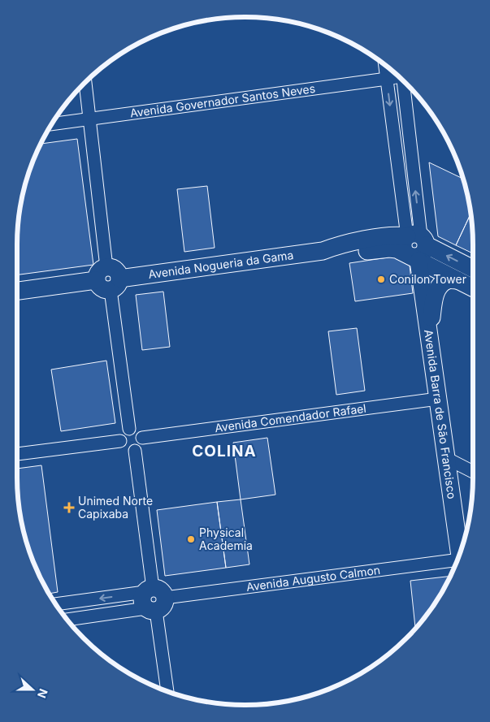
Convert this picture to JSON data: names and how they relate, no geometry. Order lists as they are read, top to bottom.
{
  "streets": {
    "main road": ["Avenida Nogueria da Gama", "Avenida Barra de São Francisco"],
    "street": ["Avenida Governador Santos Neves", "Avenida Comendador Rafael", "Avenida Augusto Calmon"]
  },
  "crossings": [
    ["Avenida Nogueria da Gama", "Avenida Barra de São Francisco"],
    ["Avenida Barra de São Francisco", "Avenida Comendador Rafael"]
  ],
  "districts": ["COLINA"],
  "places": {
    "other": ["Conilon Tower", "Physical Academia"],
    "health": ["Unimed Norte Capixaba"]
  },
  "north": "right"
}
